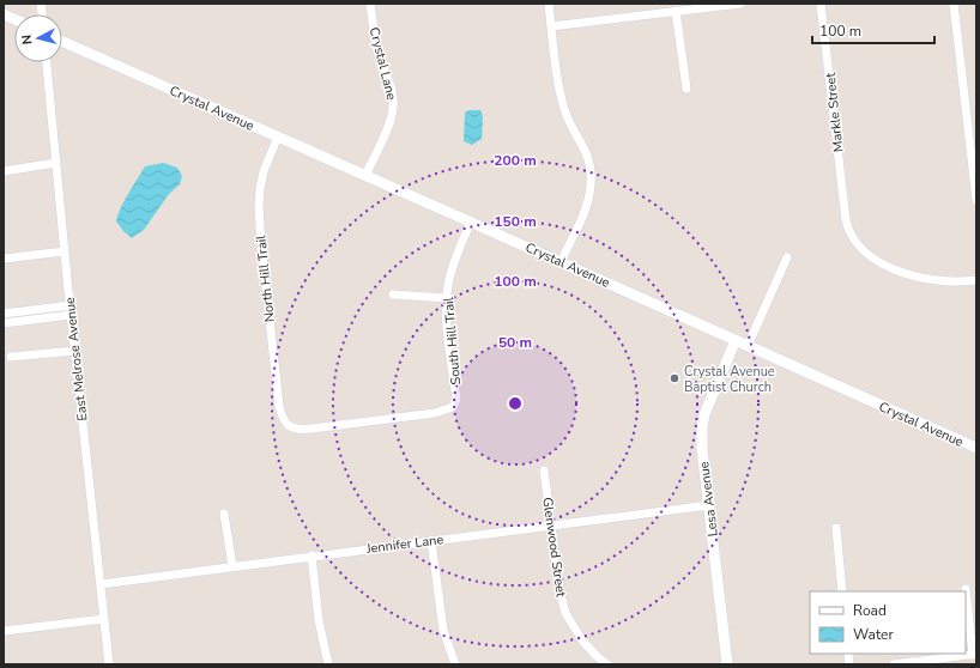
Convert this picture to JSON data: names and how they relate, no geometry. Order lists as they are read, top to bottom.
{
  "streets": {
    "street": [
      "Crystal Lane",
      "Crystal Avenue",
      "Markle Street",
      "North Hill Trail",
      "South Hill Trail",
      "East Melrose Avenue",
      "Lesa Avenue",
      "Jennifer Lane",
      "Glenwood Street"
    ]
  },
  "crossings": [
    ["Crystal Lane", "Crystal Avenue"],
    ["Crystal Avenue", "North Hill Trail"],
    ["Crystal Avenue", "South Hill Trail"],
    ["Crystal Avenue", "Lesa Avenue"],
    ["North Hill Trail", "South Hill Trail"],
    ["East Melrose Avenue", "Jennifer Lane"],
    ["Lesa Avenue", "Jennifer Lane"],
    ["Jennifer Lane", "Glenwood Street"]
  ],
  "places": ["Crystal Avenue Baptist Church"],
  "legend": ["Road", "Water"],
  "scale_bar": "100 m",
  "north": "left",
  "rings": [
    "200 m",
    "150 m",
    "100 m",
    "50 m"
  ]
}
